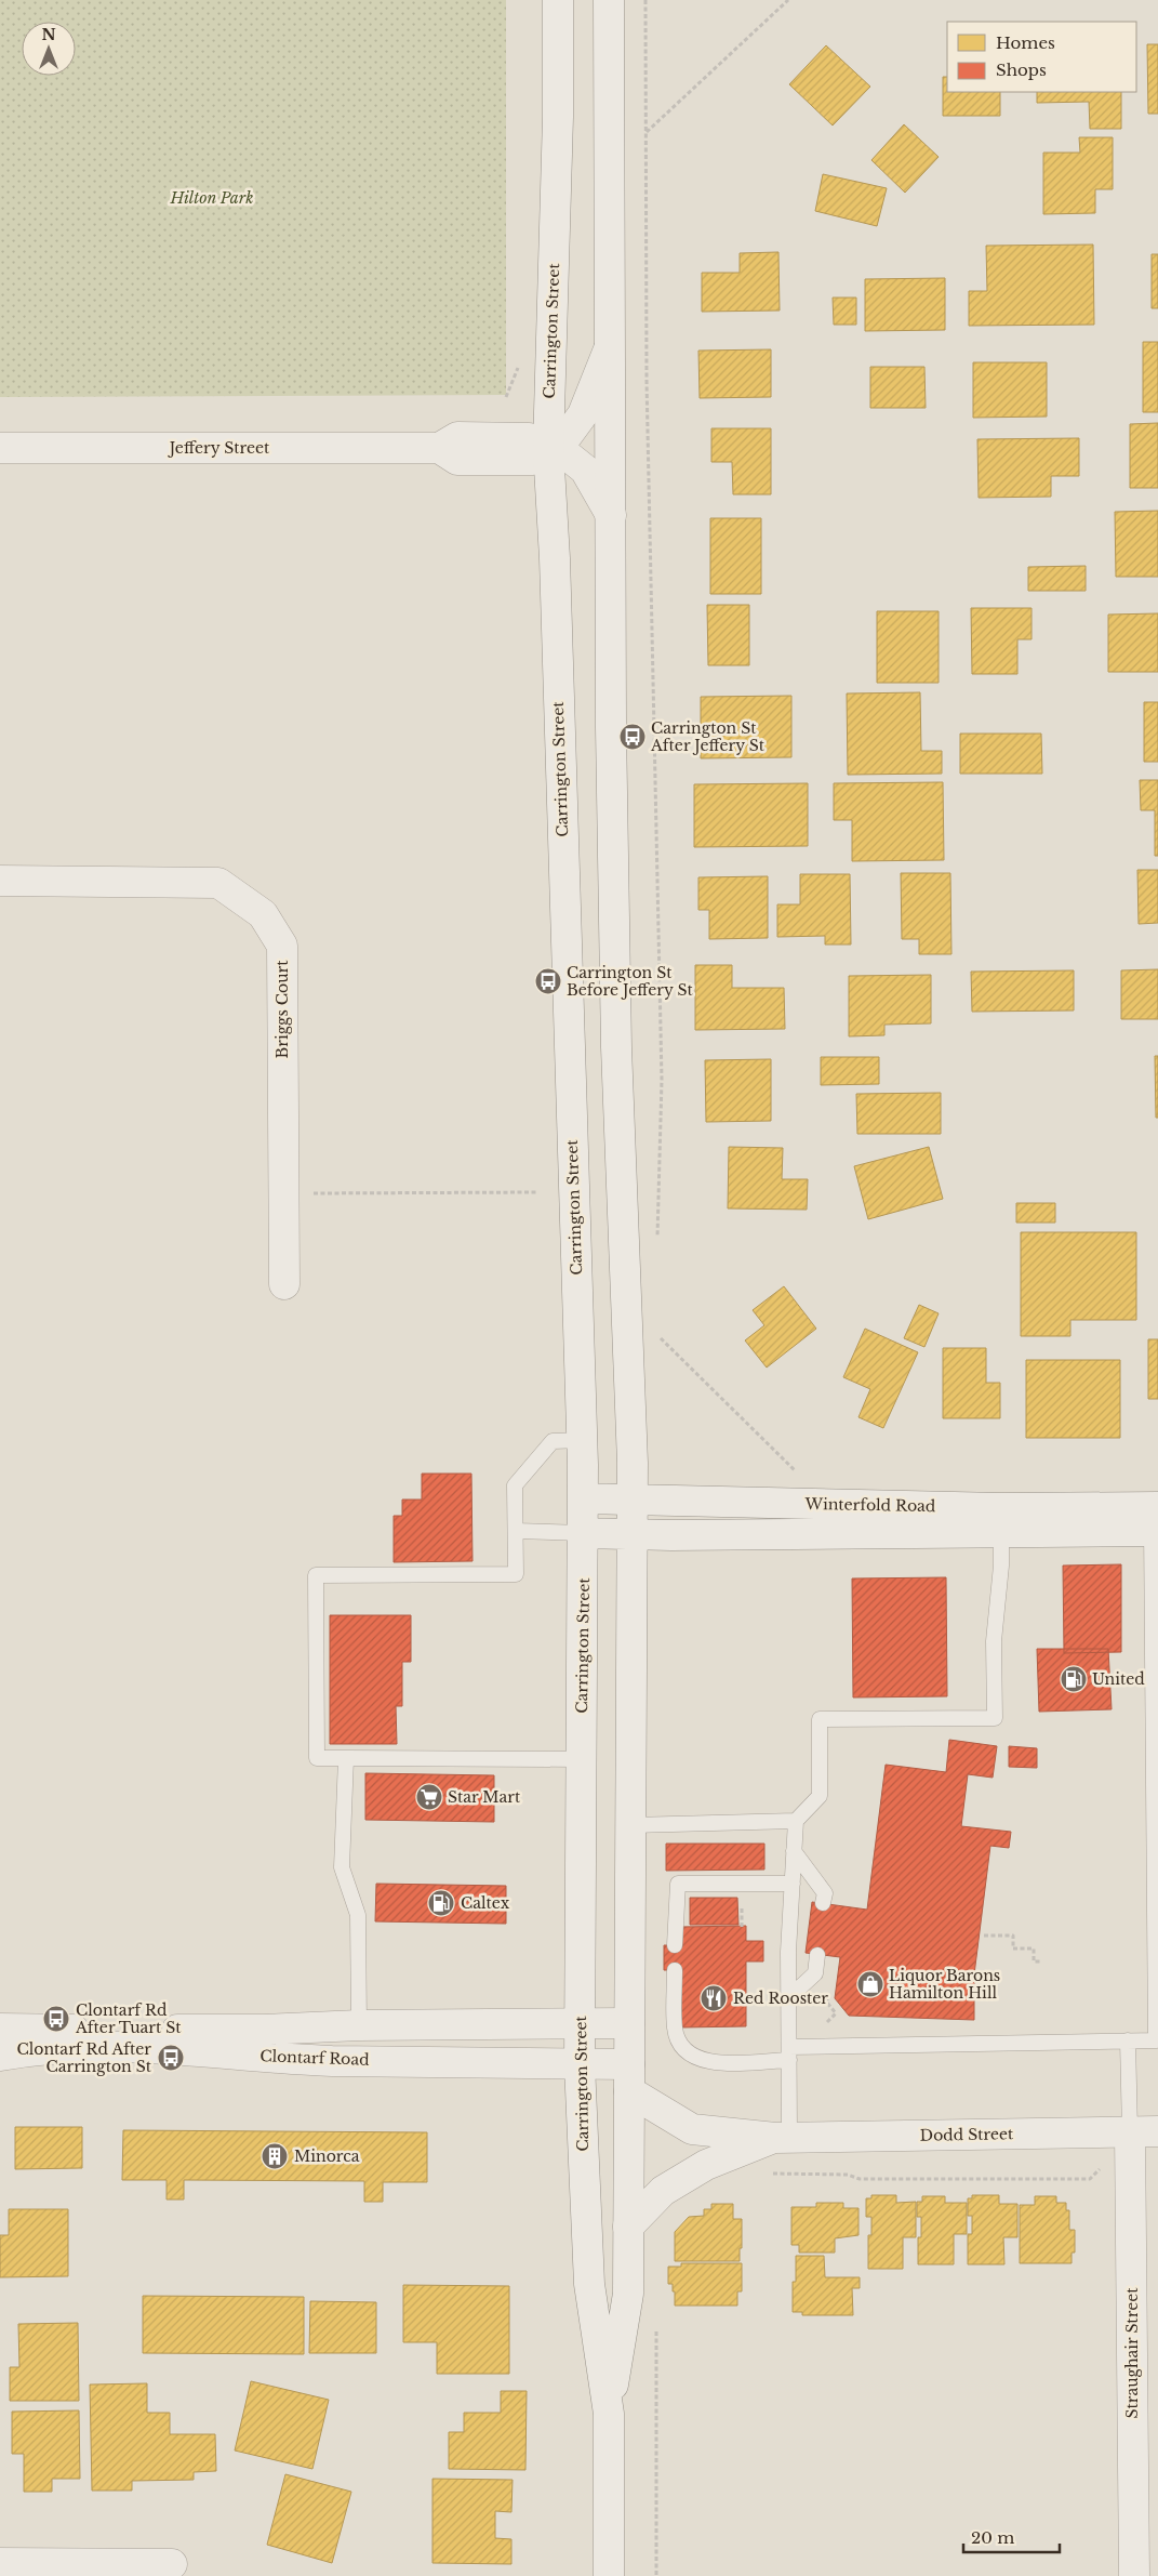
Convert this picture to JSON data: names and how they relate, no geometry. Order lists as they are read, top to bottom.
{
  "streets": {
    "main road": [
      "Carrington Street",
      "Jeffery Street",
      "Briggs Court",
      "Winterfold Road",
      "Clontarf Road",
      "Dodd Street",
      "Straughair Street"
    ]
  },
  "crossings": [
    ["Carrington Street", "Jeffery Street"],
    ["Carrington Street", "Winterfold Road"],
    ["Carrington Street", "Clontarf Road"],
    ["Carrington Street", "Dodd Street"],
    ["Clontarf Road", "Dodd Street"],
    ["Dodd Street", "Straughair Street"]
  ],
  "parks": ["Hilton Park"],
  "places": {
    "bus stop": [
      "Carrington St After Jeffery St",
      "Carrington St Before Jeffery St",
      "Clontarf Rd After Tuart St",
      "Clontarf Rd After Carrington St"
    ],
    "fuel station": ["United", "Caltex"],
    "supermarket": ["Star Mart"],
    "shop": ["Liquor Barons Hamilton Hill"],
    "restaurant": ["Red Rooster"],
    "building": ["Minorca"]
  },
  "legend": ["Homes", "Shops"],
  "scale_bar": "20 m",
  "north": "top"
}
